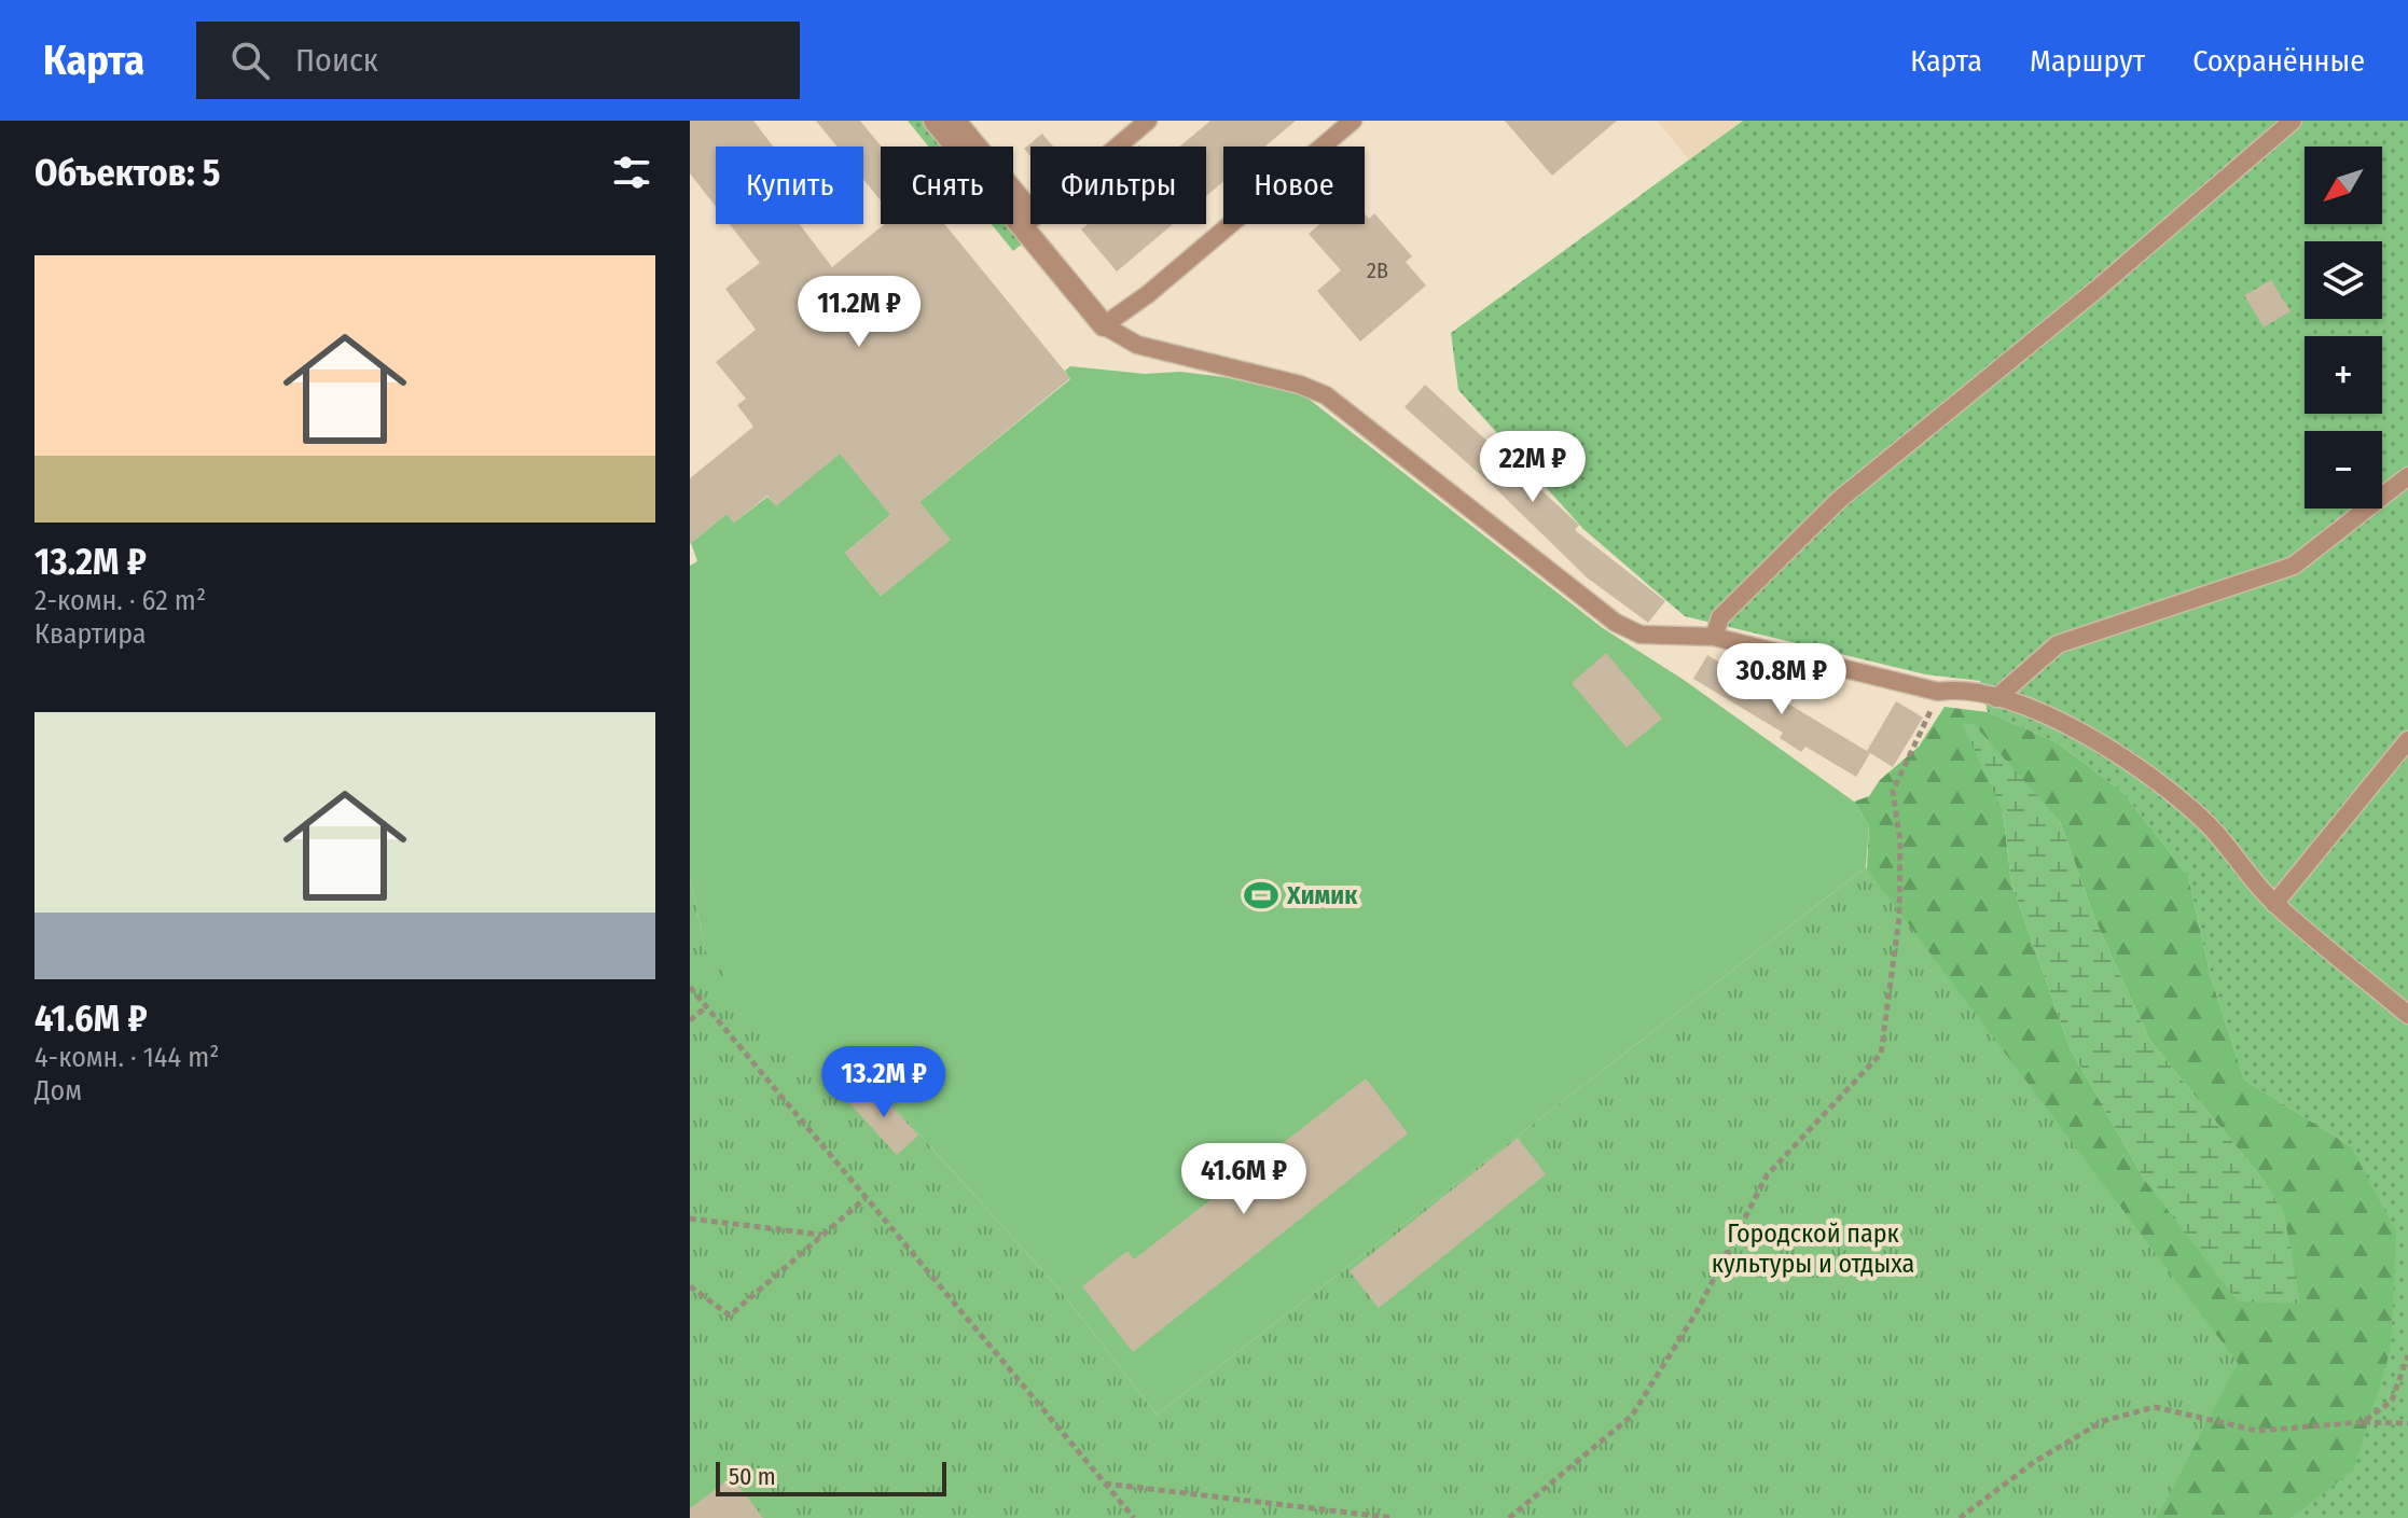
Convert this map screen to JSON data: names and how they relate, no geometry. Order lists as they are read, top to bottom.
{
  "parks": ["Городской парк культуры и отдыха"],
  "places": {
    "sports": ["Химик"]
  },
  "house_numbers": ["2В"],
  "scale_bar": "50 m",
  "north": "bottom left",
  "page": {
    "header": "Карта",
    "search": "Поиск",
    "nav": ["Карта", "Маршрут", "Сохранённые"],
    "heading": "Объектов: 5",
    "map_buttons": ["+", "−"],
    "chip": [
      "Купить",
      "Снять",
      "Фильтры",
      "Новое"
    ],
    "list": [
      {
        "name": "13.2M ₽",
        "note": "2-комн. · 62 m² · Квартира"
      },
      {
        "name": "41.6M ₽",
        "note": "4-комн. · 144 m² · Дом"
      }
    ],
    "price": [
      "11.2M ₽",
      "22M ₽",
      "30.8M ₽",
      "13.2M ₽",
      "41.6M ₽"
    ],
    "scale": "50 m"
  }
}
